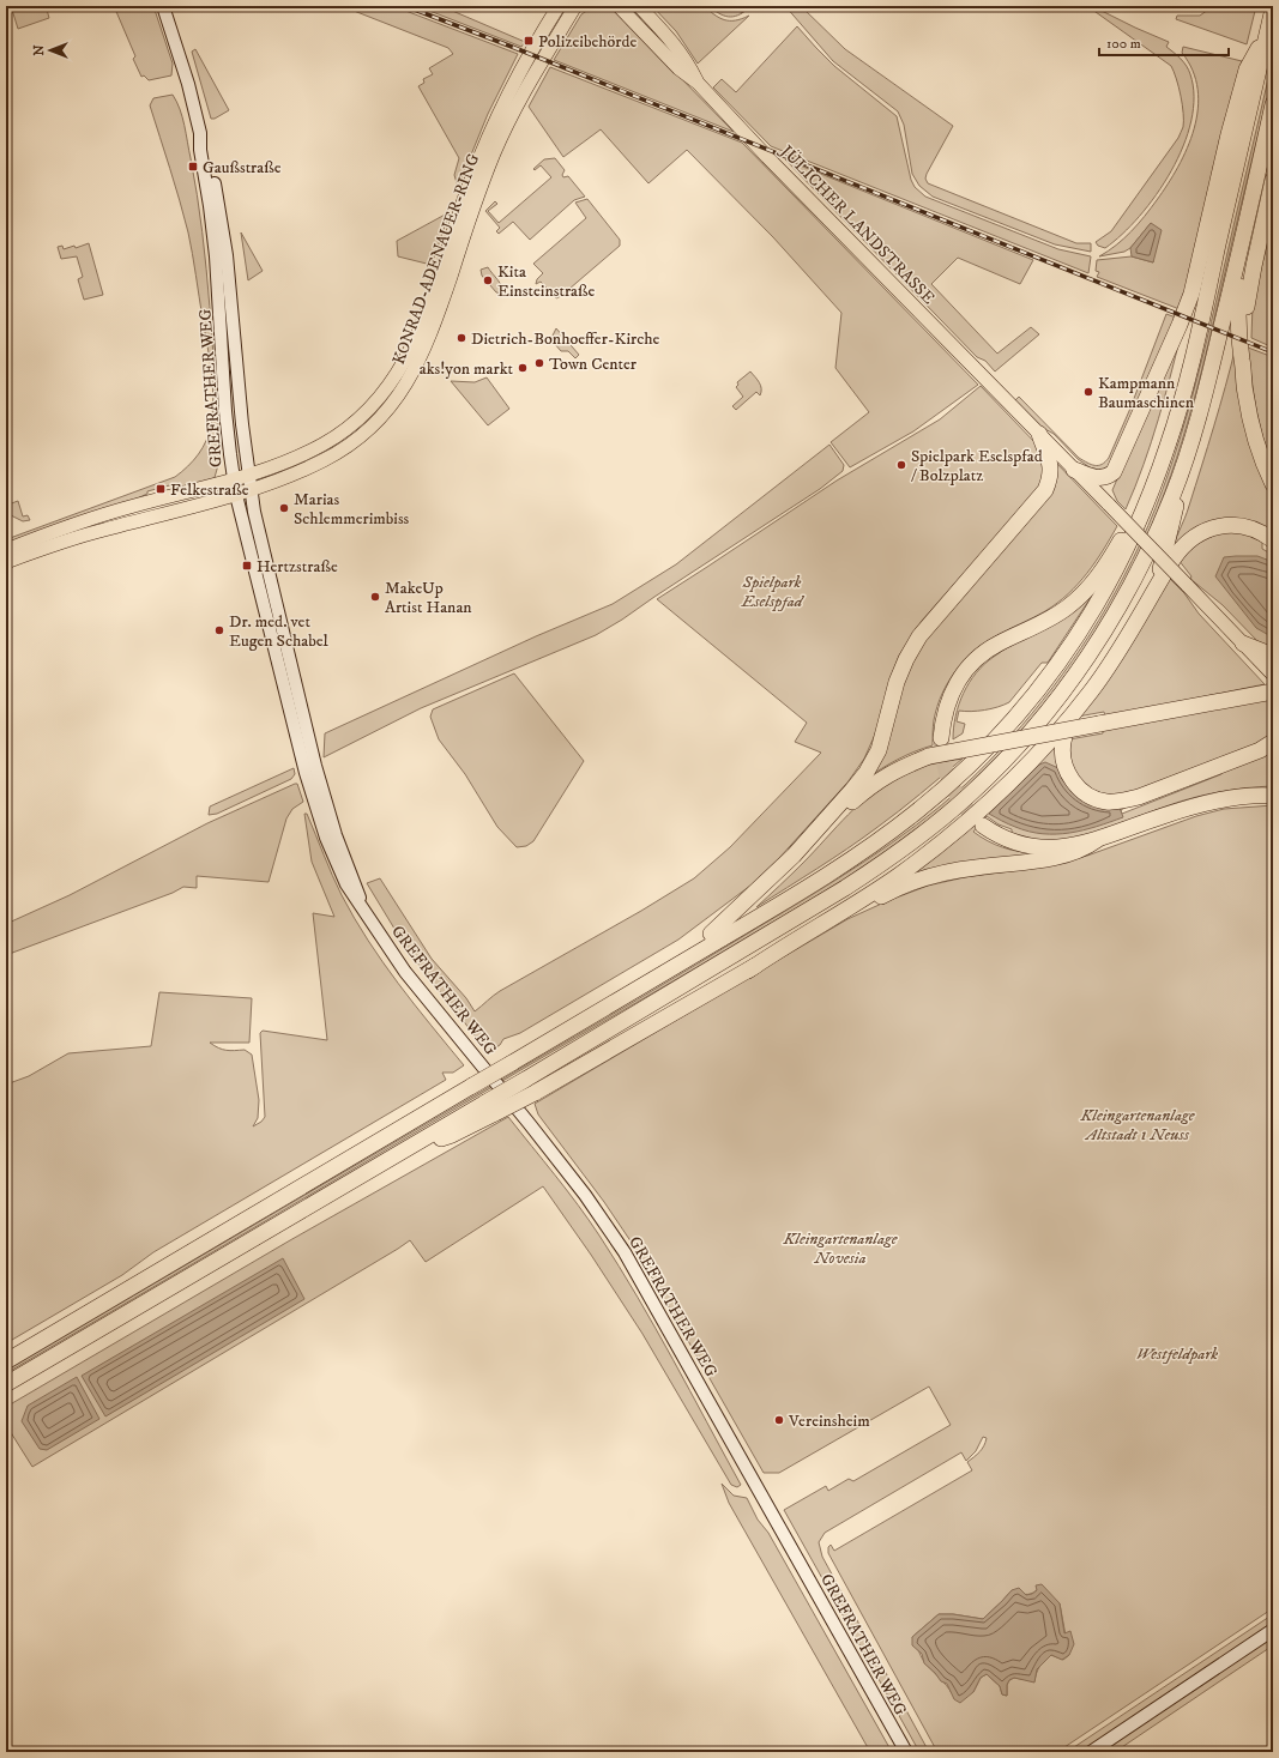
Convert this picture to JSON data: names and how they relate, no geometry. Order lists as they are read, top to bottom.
{
  "streets": {
    "main road": ["JÜLICHER LANDSTRASSE", "KONRAD-ADENAUER-RING", "GREFRATHER WEG"]
  },
  "crossings": [
    ["KONRAD-ADENAUER-RING", "GREFRATHER WEG"]
  ],
  "parks": [
    "Spielpark Eselspfad",
    "Kleingartenanlage Altstadt 1 Neuss",
    "Kleingartenanlage Novesia",
    "Westfeldpark"
  ],
  "places": {
    "transit": [
      "Polizeibehörde",
      "Gaußstraße",
      "Felkestraße",
      "Hertzstraße"
    ],
    "other": [
      "Kita Einsteinstraße",
      "Dietrich-Bonhoeffer-Kirche",
      "Town Center",
      "aks!yon markt",
      "Kampmann Baumaschinen",
      "Spielpark Eselspfad / Bolzplatz",
      "Marias Schlemmerimbiss",
      "MakeUp Artist Hanan",
      "Dr. med. vet Eugen Schabel",
      "Vereinsheim"
    ]
  },
  "scale_bar": "100 m",
  "north": "left"
}
